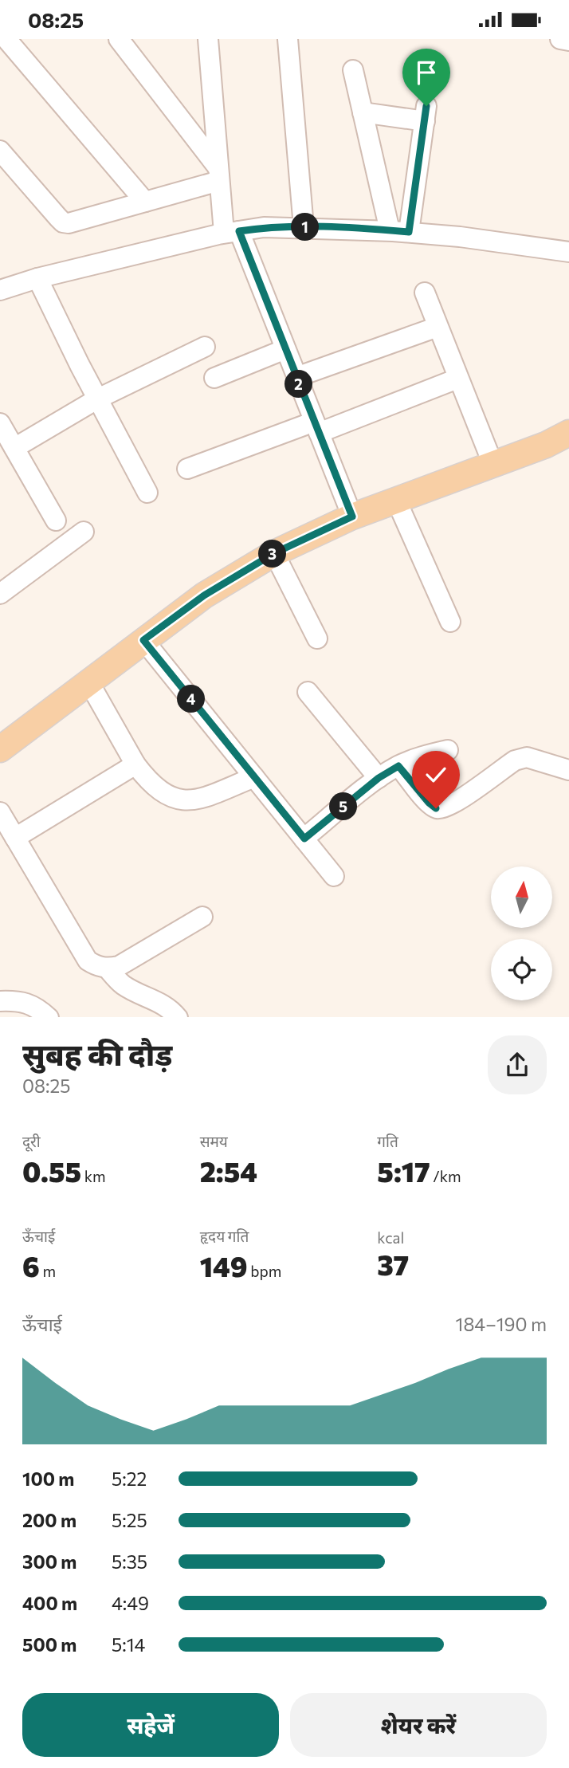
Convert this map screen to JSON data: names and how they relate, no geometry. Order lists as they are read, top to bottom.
{
  "north": "top",
  "page": {
    "status": "08:25",
    "pins": [
      "1",
      "2",
      "3",
      "4",
      "5"
    ],
    "heading": ["सुबह की दौड़", "08:25"],
    "stats": [
      ["दूरी", "0.55 km"],
      ["समय", "2:54"],
      ["गति", "5:17 /km"],
      ["ऊँचाई", "6 m"],
      ["हृदय गति", "149 bpm"],
      ["kcal", "37"]
    ],
    "chart": ["ऊँचाई", "184–190 m"],
    "list": [
      {
        "name": "100 m",
        "note": "5:22"
      },
      {
        "name": "200 m",
        "note": "5:25"
      },
      {
        "name": "300 m",
        "note": "5:35"
      },
      {
        "name": "400 m",
        "note": "4:49"
      },
      {
        "name": "500 m",
        "note": "5:14"
      }
    ],
    "buttons": ["सहेजें", "शेयर करें"]
  }
}
